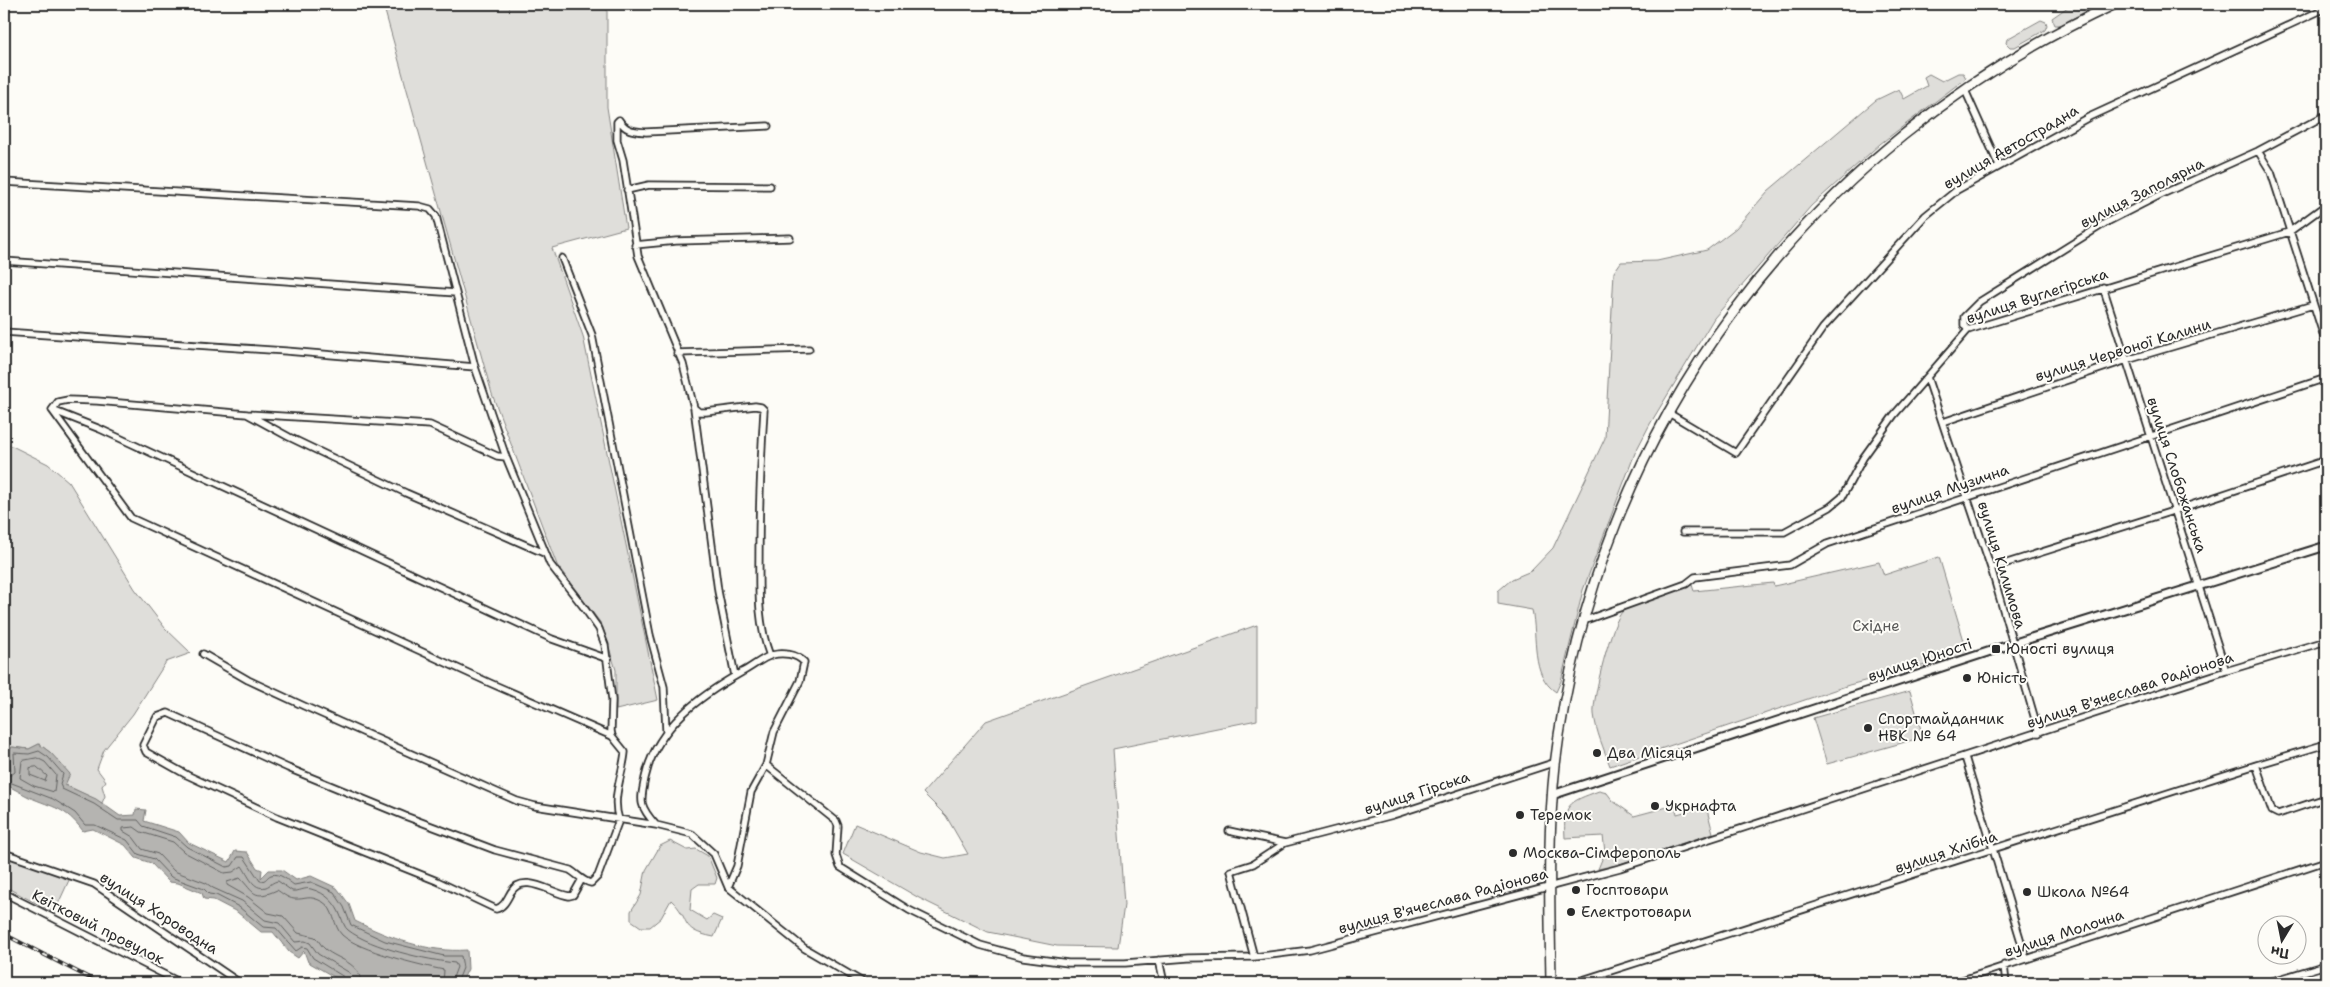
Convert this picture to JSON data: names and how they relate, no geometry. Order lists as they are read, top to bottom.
{
  "streets": {
    "street": [
      "вулиця Автострадна",
      "вулиця Заполярна",
      "вулиця Вуглегірська",
      "вулиця Червоної Калини",
      "вулиця Слобожанська",
      "вулиця Музична",
      "вулиця Килимова",
      "вулиця Юності",
      "вулиця В'ячеслава Радіонова",
      "вулиця Гірська",
      "вулиця Хлібна",
      "вулиця Хороводна",
      "Квітковий провулок",
      "вулиця Молочна"
    ]
  },
  "crossings": [
    ["вулиця Заполярна", "вулиця Вуглегірська"],
    ["вулиця Вуглегірська", "вулиця Слобожанська"],
    ["вулиця Вуглегірська", "вулиця Килимова"],
    ["вулиця Червоної Калини", "вулиця Слобожанська"],
    ["вулиця Червоної Калини", "вулиця Килимова"],
    ["вулиця Слобожанська", "вулиця Музична"],
    ["вулиця Слобожанська", "вулиця Юності"],
    ["вулиця Слобожанська", "вулиця В'ячеслава Радіонова"],
    ["вулиця Музична", "вулиця Килимова"],
    ["вулиця Килимова", "вулиця Юності"],
    ["вулиця Килимова", "вулиця В'ячеслава Радіонова"],
    ["вулиця В'ячеслава Радіонова", "вулиця Гірська"]
  ],
  "parks": ["Східне"],
  "places": {
    "transit": ["Юності вулиця"],
    "other": [
      "Юність",
      "Спортмайданчик НВК № 64",
      "Два Місяця",
      "Укрнафта",
      "Теремок",
      "Москва-Сімферополь",
      "Госптовари",
      "Школа №64",
      "Електротовари"
    ]
  },
  "north": "bottom"
}
